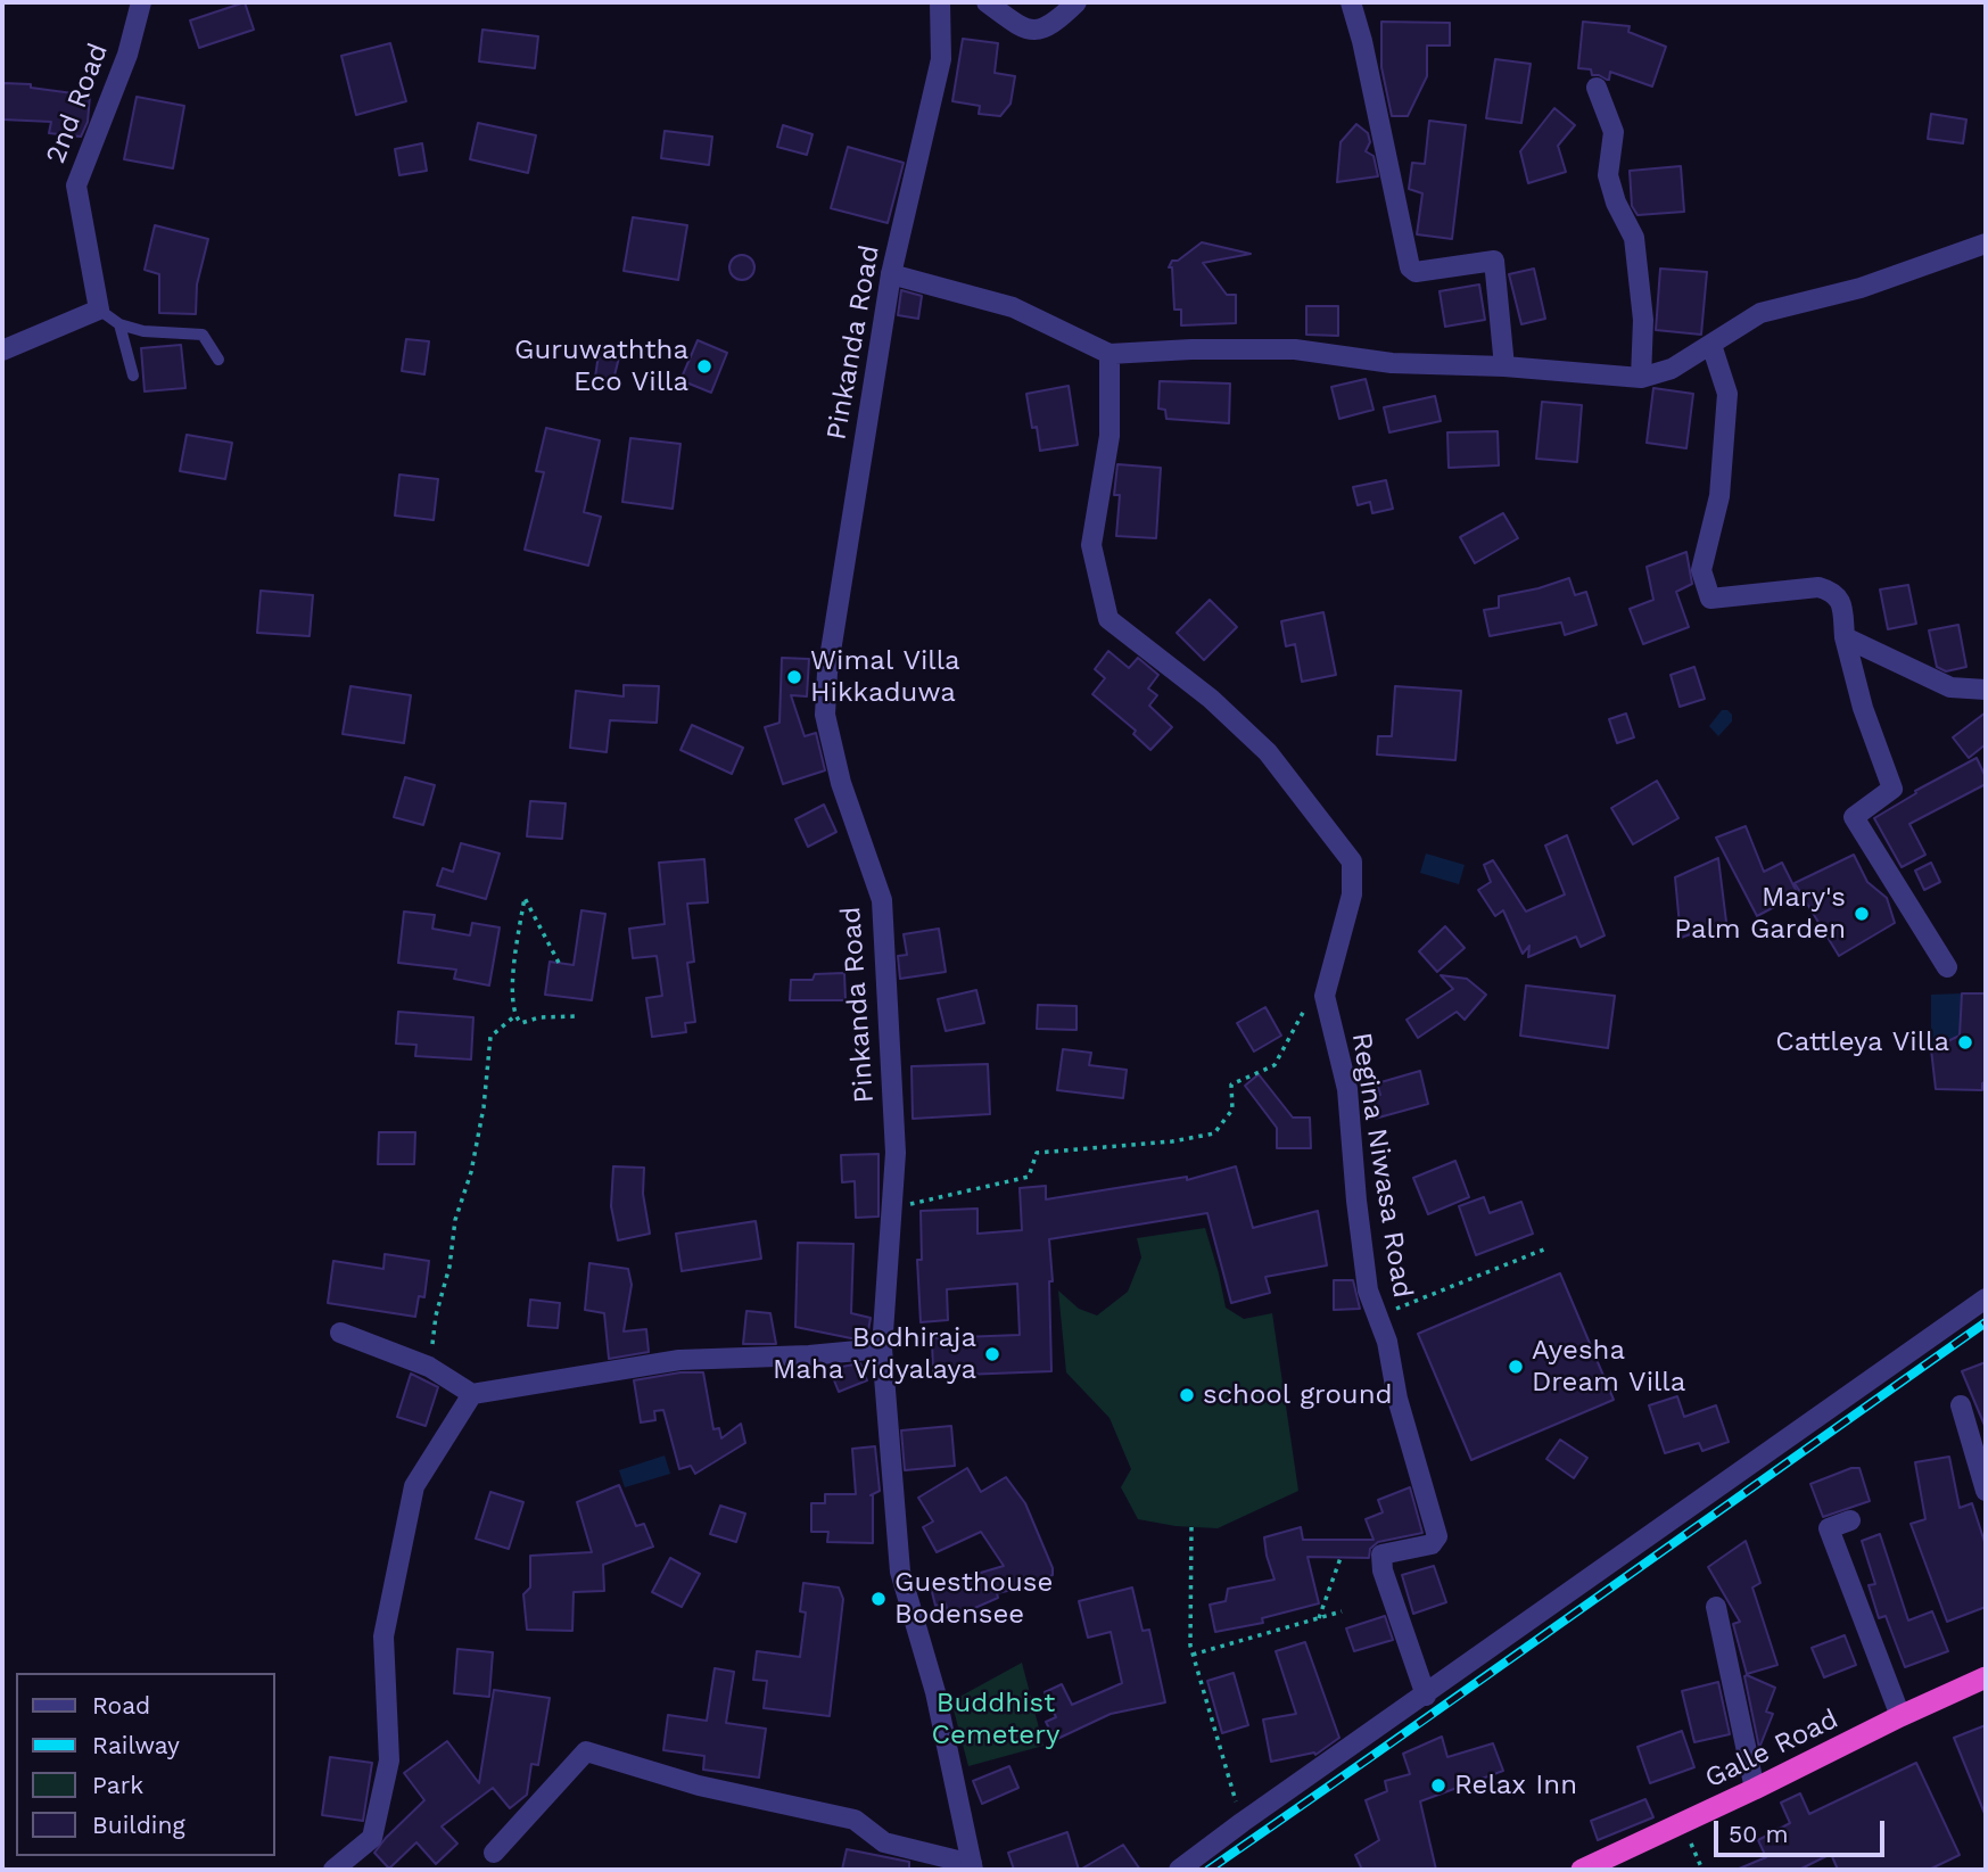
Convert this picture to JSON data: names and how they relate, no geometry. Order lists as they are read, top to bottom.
{
  "streets": {
    "highway": ["Galle Road"],
    "street": ["2nd Road", "Pinkanda Road", "Regina Niwasa Road"]
  },
  "parks": ["Buddhist Cemetery"],
  "places": [
    "Guruwaththa Eco Villa",
    "Wimal Villa Hikkaduwa",
    "Mary's Palm Garden",
    "Cattleya Villa",
    "Bodhiraja Maha Vidyalaya",
    "Ayesha Dream Villa",
    "school ground",
    "Guesthouse Bodensee",
    "Relax Inn"
  ],
  "legend": [
    "Road",
    "Railway",
    "Park",
    "Building"
  ],
  "scale_bar": "50 m"
}
